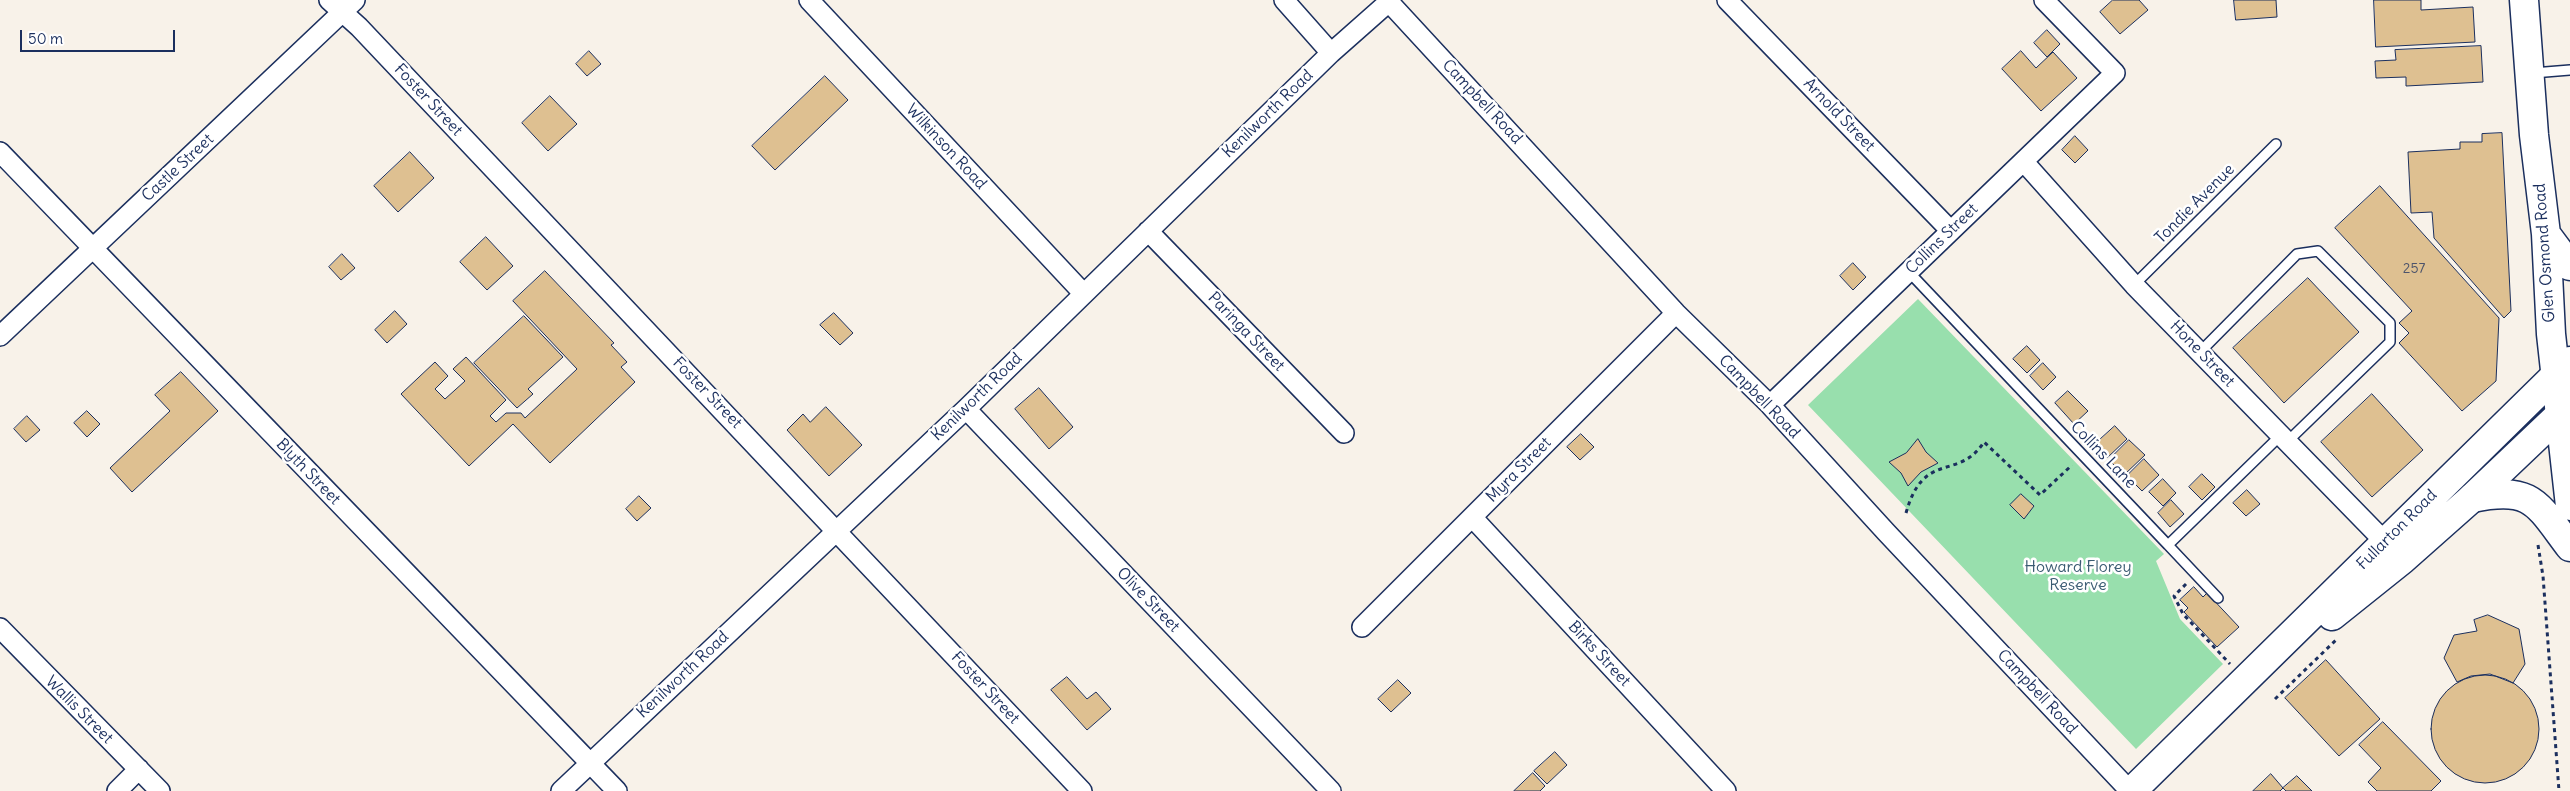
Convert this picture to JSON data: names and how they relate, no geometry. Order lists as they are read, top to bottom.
{
  "streets": {
    "main road": ["Glen Osmond Road", "Fullarton Road"],
    "street": [
      "Foster Street",
      "Campbell Road",
      "Kenilworth Road",
      "Arnold Street",
      "Wilkinson Road",
      "Castle Street",
      "Collins Street",
      "Paringa Street",
      "Hone Street",
      "Myra Street",
      "Blyth Street",
      "Olive Street",
      "Birks Street",
      "Wallis Street"
    ],
    "lane": ["Tondie Avenue", "Collins Lane"]
  },
  "crossings": [
    ["Foster Street", "Kenilworth Road"],
    ["Foster Street", "Castle Street"],
    ["Campbell Road", "Kenilworth Road"],
    ["Campbell Road", "Collins Street"],
    ["Campbell Road", "Myra Street"],
    ["Campbell Road", "Fullarton Road"],
    ["Kenilworth Road", "Wilkinson Road"],
    ["Kenilworth Road", "Paringa Street"],
    ["Kenilworth Road", "Blyth Street"],
    ["Kenilworth Road", "Olive Street"],
    ["Arnold Street", "Collins Street"],
    ["Castle Street", "Blyth Street"],
    ["Tondie Avenue", "Hone Street"],
    ["Collins Street", "Hone Street"],
    ["Collins Street", "Collins Lane"],
    ["Glen Osmond Road", "Fullarton Road"],
    ["Hone Street", "Fullarton Road"],
    ["Myra Street", "Birks Street"]
  ],
  "parks": ["Howard Florey Reserve"],
  "house_numbers": ["257"],
  "scale_bar": "50 m"
}
